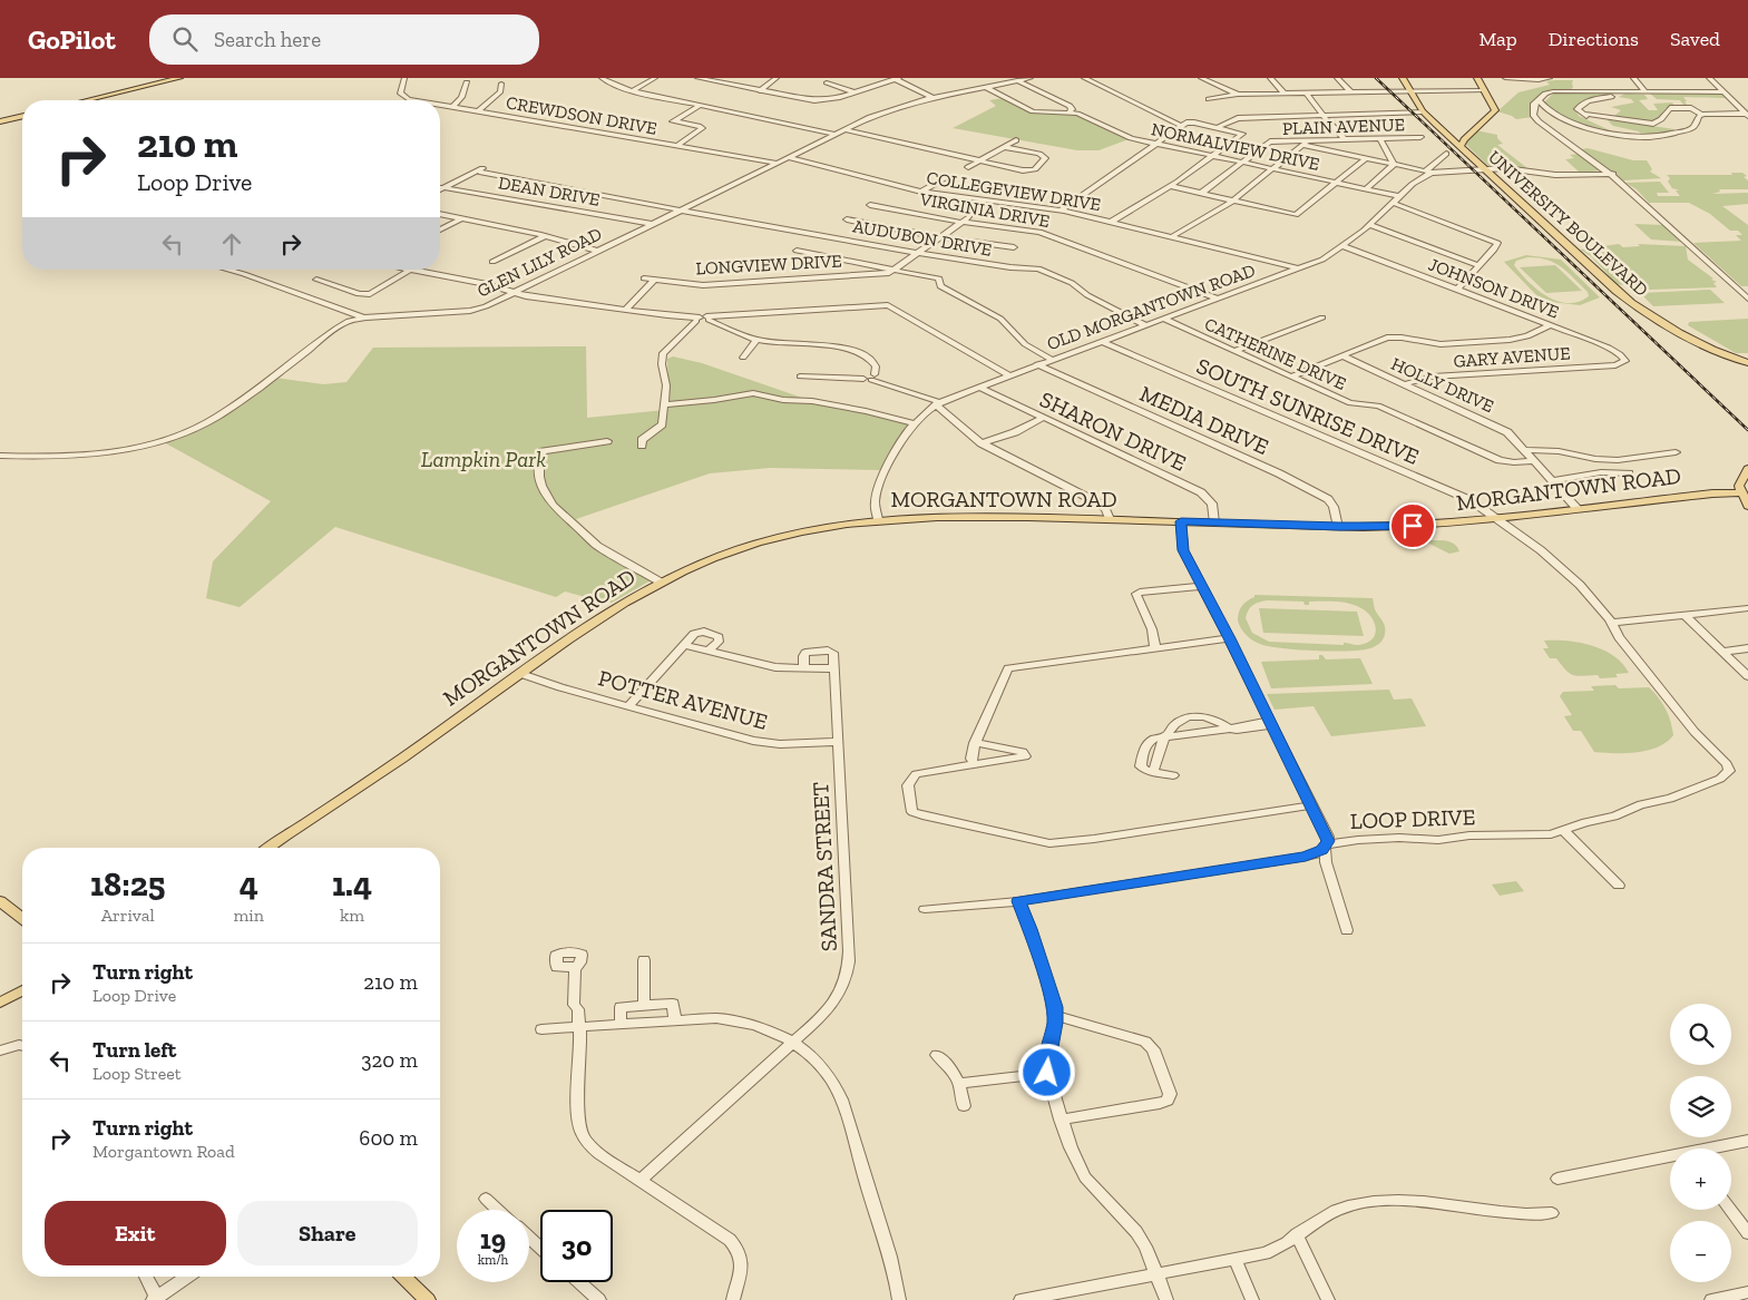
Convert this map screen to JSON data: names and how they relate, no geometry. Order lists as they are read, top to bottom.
{
  "streets": {
    "main road": ["UNIVERSITY BOULEVARD", "MORGANTOWN ROAD"],
    "street": [
      "CREWDSON DRIVE",
      "PLAIN AVENUE",
      "NORMALVIEW DRIVE",
      "DEAN DRIVE",
      "COLLEGEVIEW DRIVE",
      "VIRGINIA DRIVE",
      "AUDUBON DRIVE",
      "GLEN LILY ROAD",
      "LONGVIEW DRIVE",
      "JOHNSON DRIVE",
      "OLD MORGANTOWN ROAD",
      "CATHERINE DRIVE",
      "GARY AVENUE",
      "HOLLY DRIVE",
      "SOUTH SUNRISE DRIVE",
      "MEDIA DRIVE",
      "SHARON DRIVE",
      "POTTER AVENUE",
      "LOOP DRIVE",
      "SANDRA STREET"
    ]
  },
  "crossings": [
    ["CREWDSON DRIVE", "GLEN LILY ROAD"],
    ["PLAIN AVENUE", "NORMALVIEW DRIVE"],
    ["NORMALVIEW DRIVE", "GLEN LILY ROAD"],
    ["NORMALVIEW DRIVE", "OLD MORGANTOWN ROAD"],
    ["DEAN DRIVE", "GLEN LILY ROAD"],
    ["COLLEGEVIEW DRIVE", "GLEN LILY ROAD"],
    ["COLLEGEVIEW DRIVE", "OLD MORGANTOWN ROAD"],
    ["VIRGINIA DRIVE", "OLD MORGANTOWN ROAD"],
    ["UNIVERSITY BOULEVARD", "OLD MORGANTOWN ROAD"],
    ["AUDUBON DRIVE", "GLEN LILY ROAD"],
    ["AUDUBON DRIVE", "OLD MORGANTOWN ROAD"],
    ["JOHNSON DRIVE", "OLD MORGANTOWN ROAD"],
    ["JOHNSON DRIVE", "GARY AVENUE"],
    ["OLD MORGANTOWN ROAD", "CATHERINE DRIVE"],
    ["OLD MORGANTOWN ROAD", "SOUTH SUNRISE DRIVE"],
    ["OLD MORGANTOWN ROAD", "MEDIA DRIVE"],
    ["OLD MORGANTOWN ROAD", "SHARON DRIVE"],
    ["OLD MORGANTOWN ROAD", "MORGANTOWN ROAD"],
    ["CATHERINE DRIVE", "HOLLY DRIVE"],
    ["GARY AVENUE", "HOLLY DRIVE"],
    ["HOLLY DRIVE", "MORGANTOWN ROAD"],
    ["SOUTH SUNRISE DRIVE", "MORGANTOWN ROAD"],
    ["MEDIA DRIVE", "MORGANTOWN ROAD"],
    ["SHARON DRIVE", "MORGANTOWN ROAD"],
    ["MORGANTOWN ROAD", "POTTER AVENUE"],
    ["POTTER AVENUE", "SANDRA STREET"]
  ],
  "parks": ["Lampkin Park"],
  "page": {
    "header": "GoPilot",
    "search": "Search here",
    "nav": ["Map", "Directions", "Saved"],
    "turn": ["210 m", "Loop Drive"],
    "eta": [
      "18:25",
      "Arrival",
      "4",
      "min",
      "1.4",
      "km"
    ],
    "list": [
      {
        "name": "Turn right",
        "note": "Loop Drive",
        "value": "210 m"
      },
      {
        "name": "Turn left",
        "note": "Loop Street",
        "value": "320 m"
      },
      {
        "name": "Turn right",
        "note": "Morgantown Road",
        "value": "600 m"
      }
    ],
    "map_buttons": ["+", "−"],
    "buttons": ["Exit", "Share"],
    "speed": "19 km/h",
    "limit": "30"
  }
}
